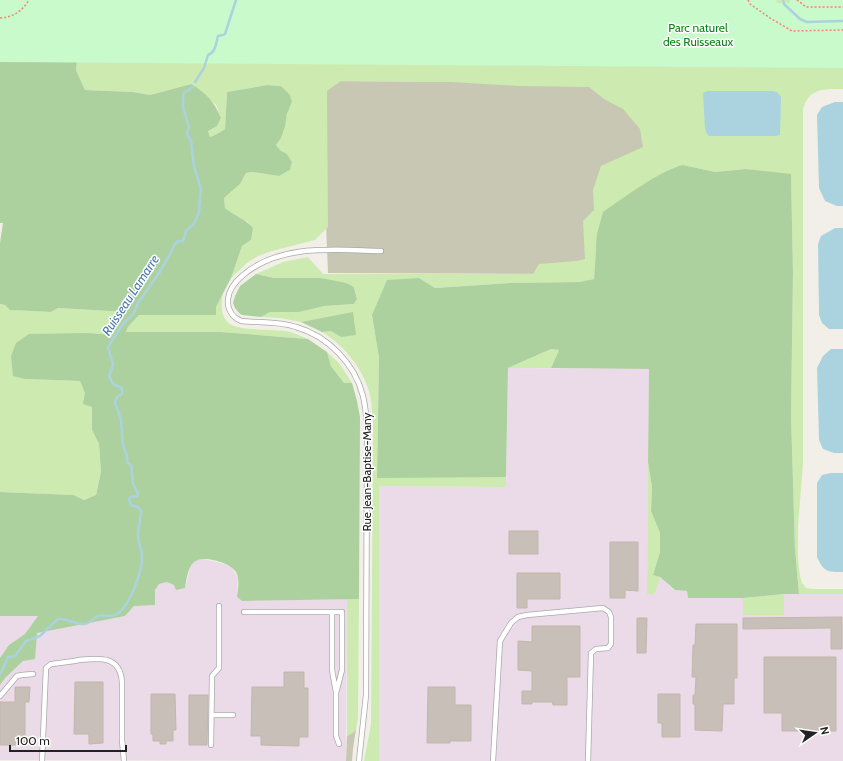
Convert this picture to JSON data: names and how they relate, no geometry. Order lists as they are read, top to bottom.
{
  "streets": {
    "lane": ["Rue Jean-Baptise-Many"]
  },
  "water": ["Ruisseau Lamarre"],
  "parks": ["Parc naturel des Ruisseaux"],
  "scale_bar": "100 m",
  "north": "right"
}
